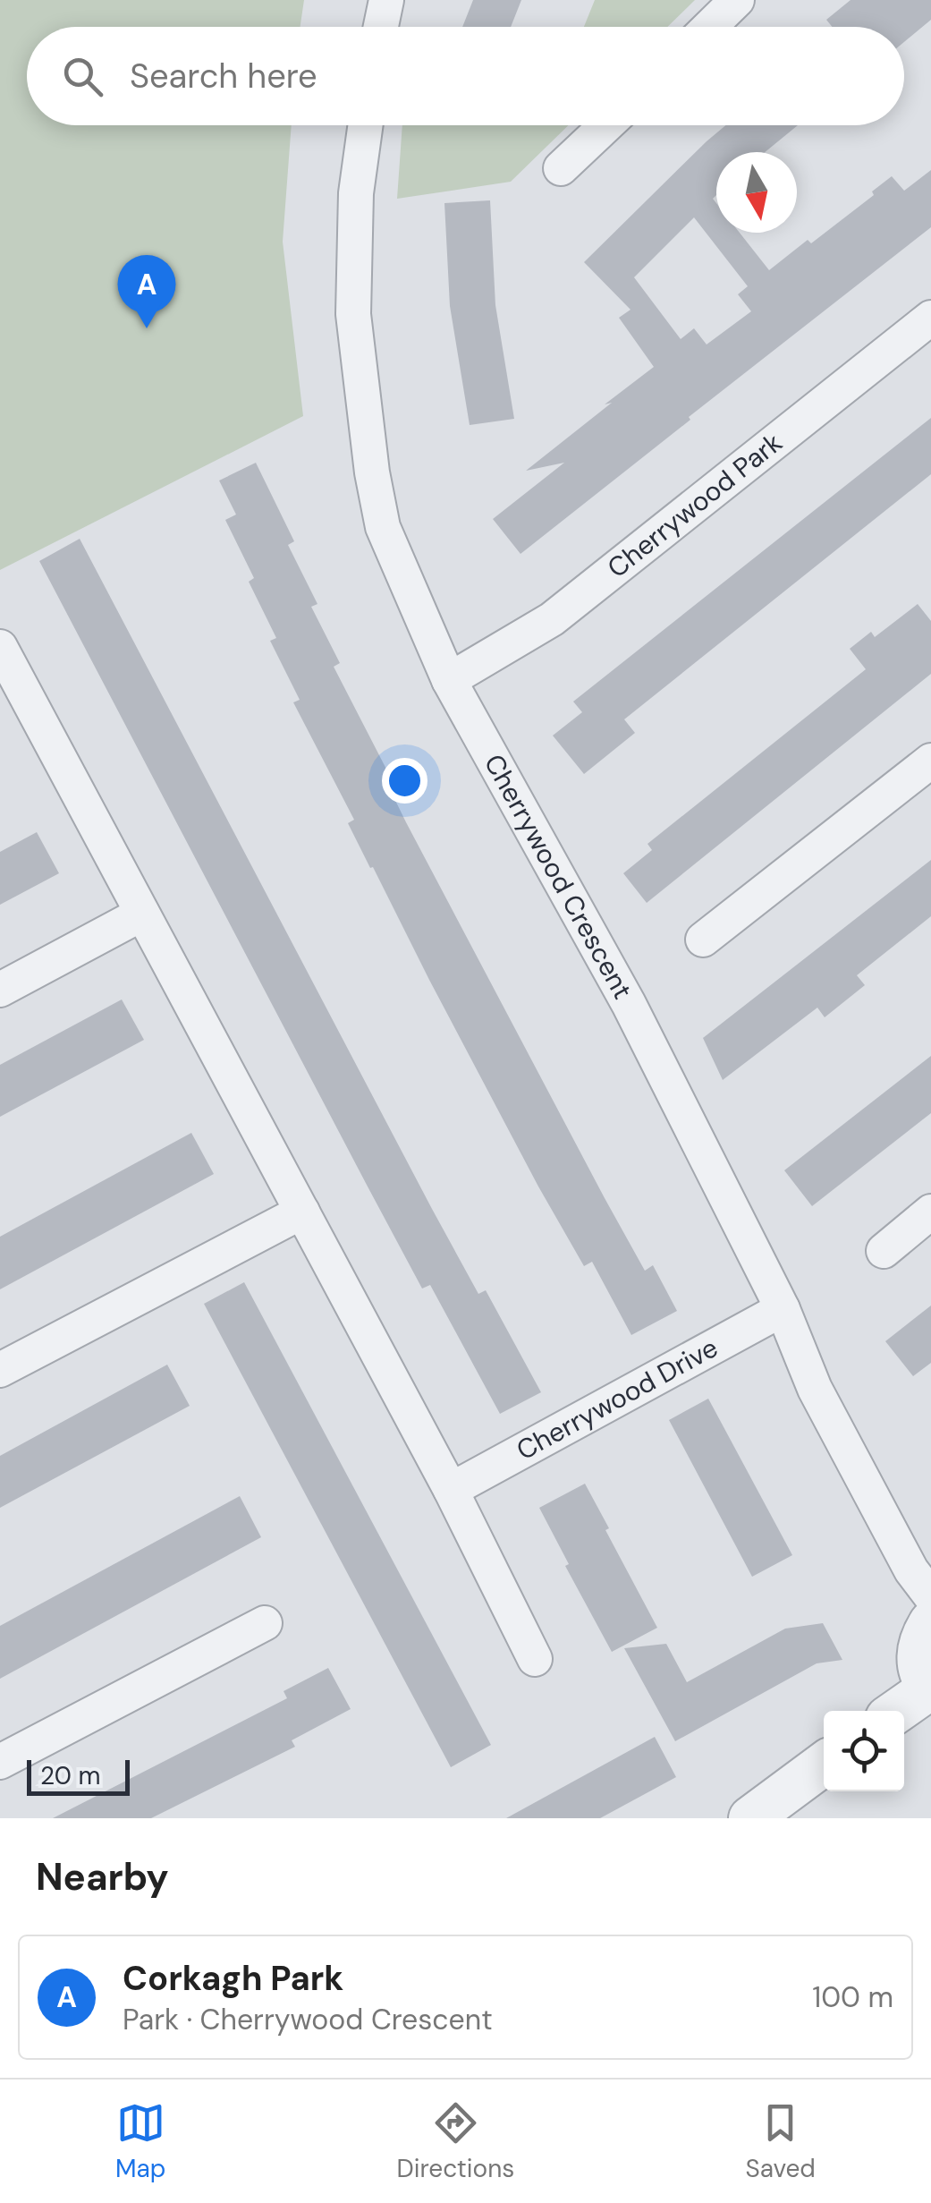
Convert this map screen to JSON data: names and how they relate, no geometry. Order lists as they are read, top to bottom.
{
  "streets": {
    "street": ["Cherrywood Park", "Cherrywood Crescent", "Cherrywood Drive"]
  },
  "crossings": [
    ["Cherrywood Park", "Cherrywood Crescent"],
    ["Cherrywood Crescent", "Cherrywood Drive"]
  ],
  "scale_bar": "20 m",
  "north": "bottom",
  "page": {
    "search": "Search here",
    "pins": "A",
    "scale": "20 m",
    "heading": "Nearby",
    "list": [
      {
        "mark": "A",
        "name": "Corkagh Park",
        "note": "Park · Cherrywood Crescent",
        "value": "100 m"
      }
    ],
    "nav": ["Map", "Directions", "Saved"]
  }
}
